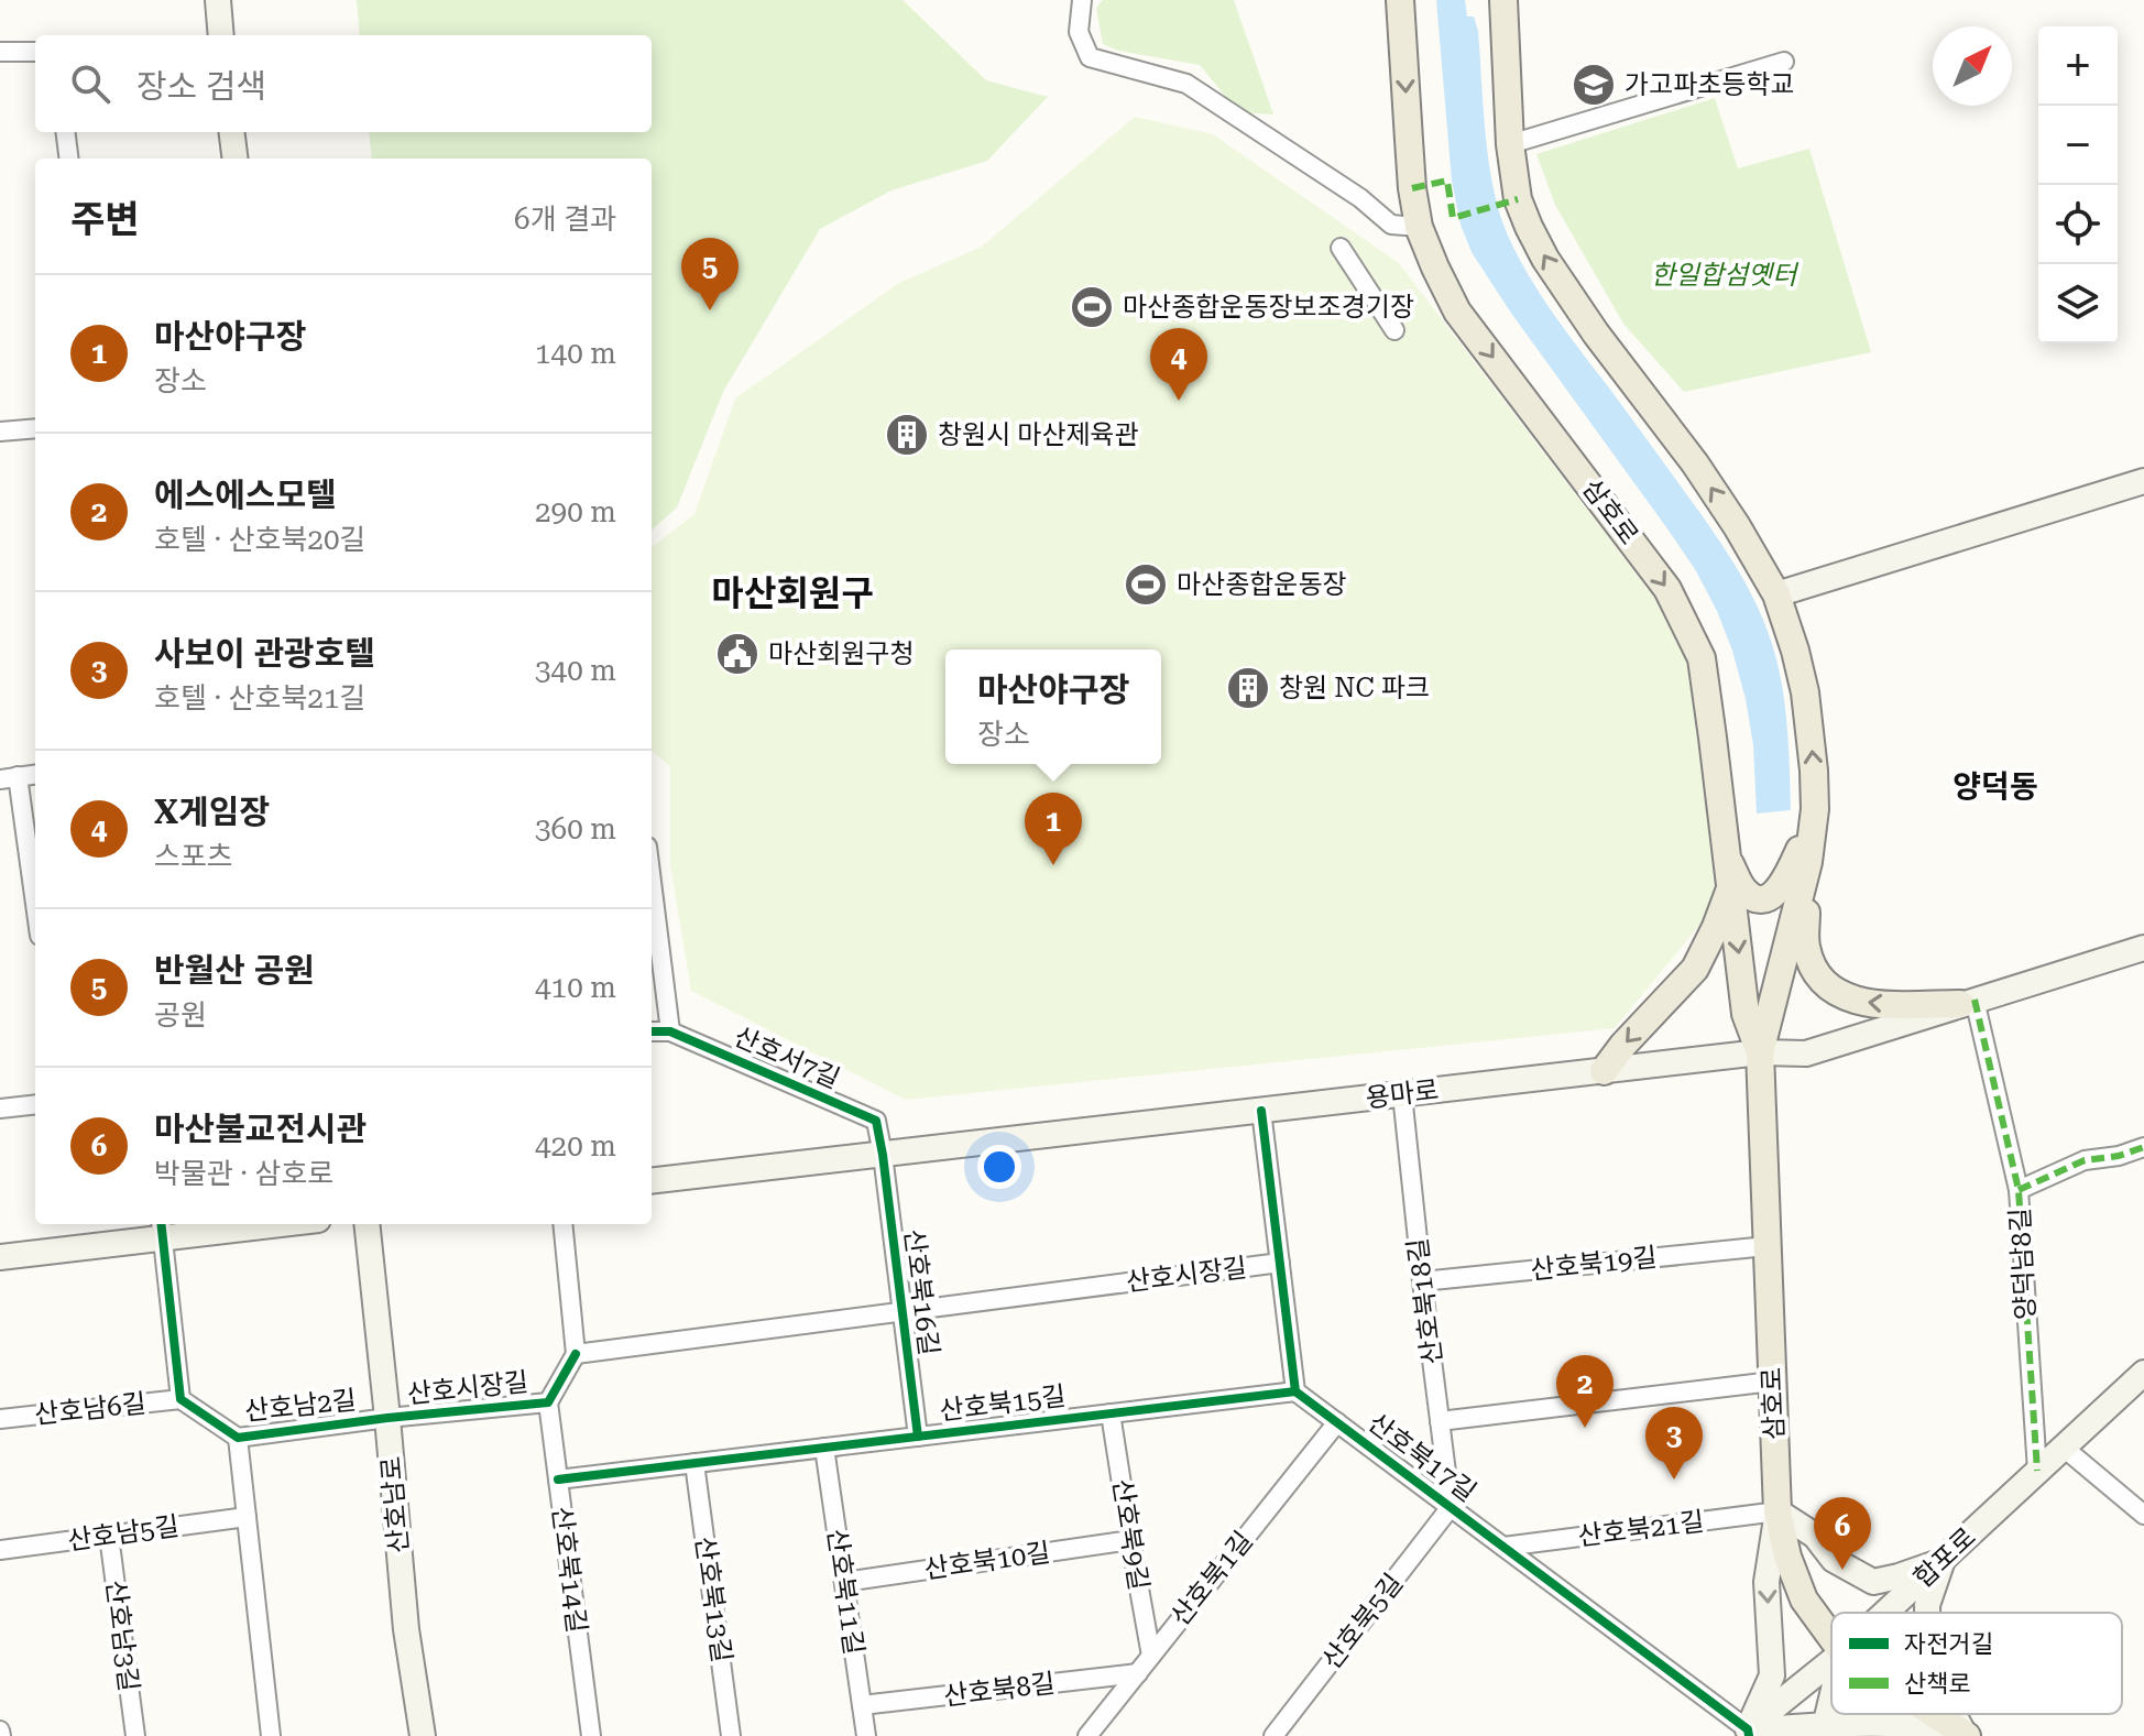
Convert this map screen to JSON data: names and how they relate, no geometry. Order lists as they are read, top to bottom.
{
  "streets": {
    "main road": [
      "삼호로",
      "용마로",
      "산호남로",
      "합포로"
    ],
    "street": [
      "산호서7길",
      "산호북19길",
      "양덕남8길",
      "산호시장길",
      "산호북16길",
      "산호북18길",
      "산호북15길",
      "산호남2길",
      "산호남6길",
      "산호북17길",
      "산호북21길",
      "산호남5길",
      "산호북9길",
      "산호북10길",
      "산호북14길",
      "산호북1길",
      "산호북11길",
      "산호북13길",
      "산호북5길",
      "산호남3길",
      "산호북8길"
    ]
  },
  "crossings": [
    ["삼호로", "용마로"],
    ["삼호로", "산호북19길"],
    ["삼호로", "산호북21길"],
    ["산호서7길", "용마로"],
    ["산호서7길", "산호북16길"],
    ["용마로", "산호북16길"],
    ["용마로", "산호북18길"],
    ["산호북19길", "산호북18길"],
    ["양덕남8길", "합포로"],
    ["산호시장길", "산호북16길"],
    ["산호시장길", "산호남2길"],
    ["산호시장길", "산호남로"],
    ["산호시장길", "산호북14길"],
    ["산호북16길", "산호북15길"],
    ["산호북18길", "산호북17길"],
    ["산호북18길", "산호북5길"],
    ["산호북15길", "산호북17길"],
    ["산호북15길", "산호북9길"],
    ["산호북15길", "산호북14길"],
    ["산호북15길", "산호북11길"],
    ["산호북15길", "산호북13길"],
    ["산호남2길", "산호남6길"],
    ["산호남2길", "산호남로"],
    ["산호남2길", "산호남5길"],
    ["산호북17길", "산호북21길"],
    ["산호북17길", "합포로"],
    ["산호북17길", "산호북1길"],
    ["산호북17길", "산호북5길"],
    ["산호남5길", "산호남3길"],
    ["산호북9길", "산호북10길"],
    ["산호북9길", "산호북1길"],
    ["산호북10길", "산호북11길"],
    ["산호북1길", "산호북8길"],
    ["산호북11길", "산호북8길"]
  ],
  "districts": ["마산회원구", "양덕동"],
  "parks": ["한일합섬옛터"],
  "places": {
    "school or university": ["가고파초등학교"],
    "sports": ["마산종합운동장보조경기장", "마산종합운동장"],
    "building": ["창원시 마산제육관", "창원 NC 파크"],
    "public building": ["마산회원구청"]
  },
  "legend": ["자전거길", "산책로"],
  "north": "top right",
  "page": {
    "map_buttons": ["+", "−"],
    "search": "장소 검색",
    "heading": ["주변", "6개 결과"],
    "pins": [
      "5",
      "4",
      "1",
      "2",
      "3",
      "6"
    ],
    "list": [
      {
        "mark": "1",
        "name": "마산야구장",
        "note": "장소",
        "value": "140 m"
      },
      {
        "mark": "2",
        "name": "에스에스모텔",
        "note": "호텔 · 산호북20길",
        "value": "290 m"
      },
      {
        "mark": "3",
        "name": "사보이 관광호텔",
        "note": "호텔 · 산호북21길",
        "value": "340 m"
      },
      {
        "mark": "4",
        "name": "X게임장",
        "note": "스포츠",
        "value": "360 m"
      },
      {
        "mark": "5",
        "name": "반월산 공원",
        "note": "공원",
        "value": "410 m"
      },
      {
        "mark": "6",
        "name": "마산불교전시관",
        "note": "박물관 · 삼호로",
        "value": "420 m"
      }
    ],
    "popup": ["마산야구장", "장소"]
  }
}
